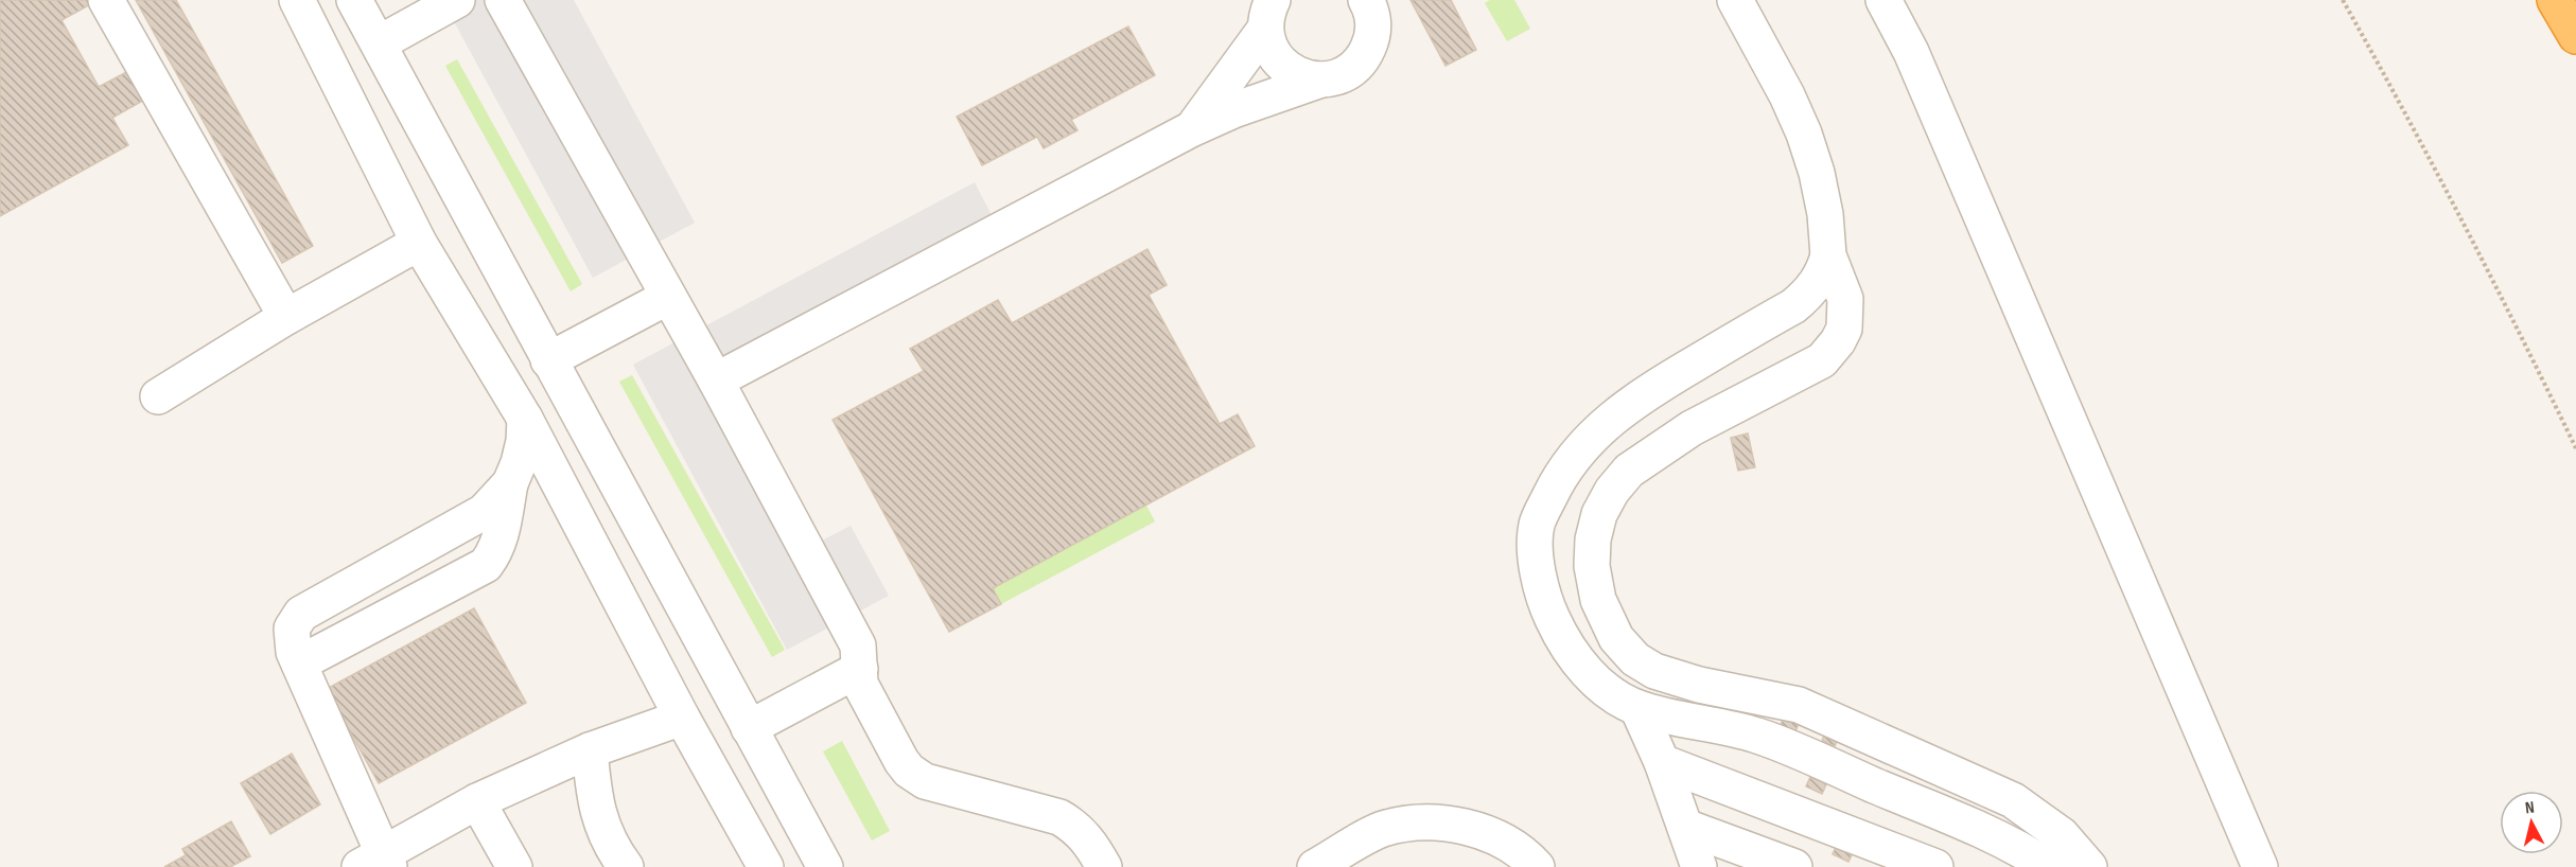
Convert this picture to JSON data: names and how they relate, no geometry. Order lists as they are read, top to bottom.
{
  "north": "top"
}
